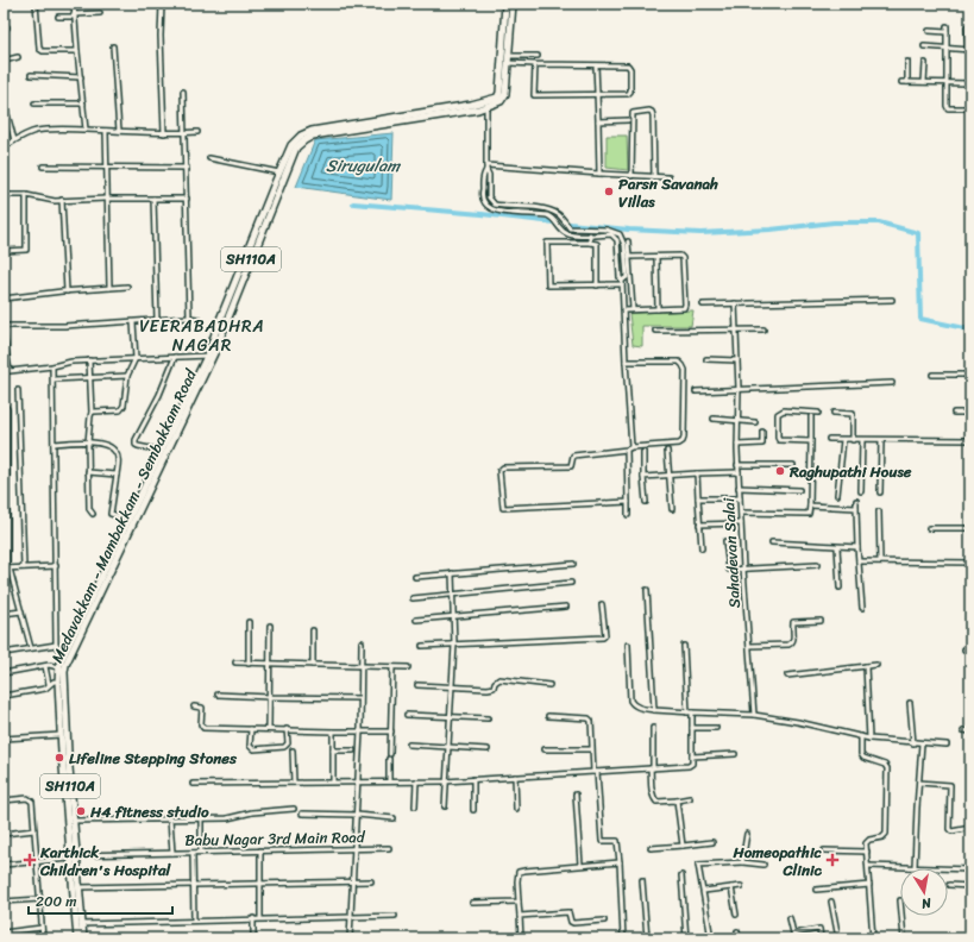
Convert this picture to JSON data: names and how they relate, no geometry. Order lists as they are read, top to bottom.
{
  "streets": {
    "main road": ["SH110A", "Medavakkam - Mambakkam - Sembakkam Road"],
    "street": ["Sahadevan Salai", "Babu Nagar 3rd Main Road"]
  },
  "crossings": [
    ["Medavakkam - Mambakkam - Sembakkam Road", "Babu Nagar 3rd Main Road"]
  ],
  "districts": ["VEERABADHRA NAGAR"],
  "water": ["Sirugulam"],
  "places": {
    "other": [
      "Parsn Savanah Villas",
      "Raghupathi House",
      "Lifeline Stepping Stones",
      "H4 fitness studio"
    ],
    "health": ["Karthick Children's Hospital", "Homeopathic Clinic"]
  },
  "scale_bar": "200 m",
  "north": "bottom"
}
